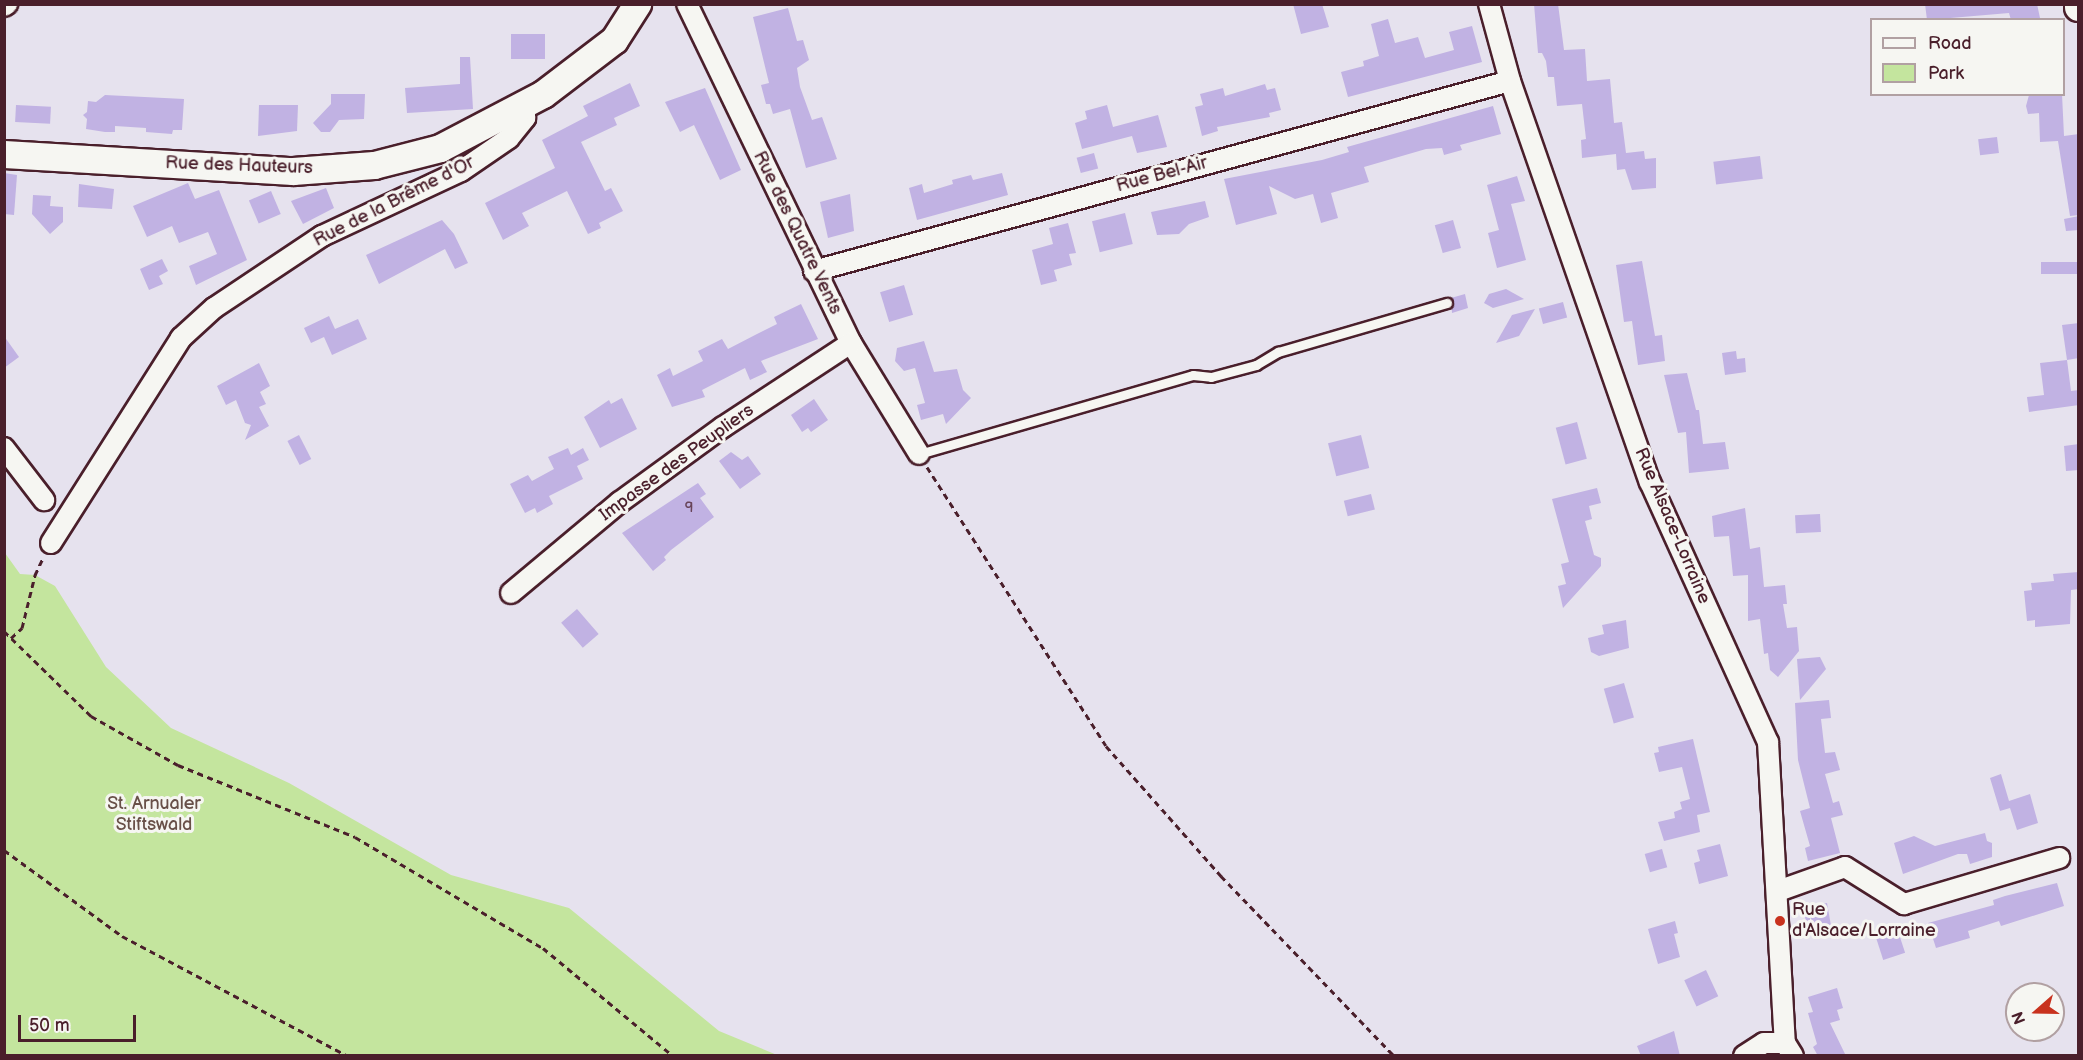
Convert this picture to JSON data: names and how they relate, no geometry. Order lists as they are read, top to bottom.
{
  "streets": {
    "street": [
      "Rue des Hauteurs",
      "Rue Bel-Air",
      "Rue de la Brême d'Or",
      "Rue des Quatre Vents",
      "Impasse des Peupliers",
      "Rue Alsace-Lorraine"
    ]
  },
  "crossings": [
    ["Rue des Hauteurs", "Rue de la Brême d'Or"],
    ["Rue Bel-Air", "Rue des Quatre Vents"],
    ["Rue Bel-Air", "Rue Alsace-Lorraine"],
    ["Rue des Quatre Vents", "Impasse des Peupliers"]
  ],
  "parks": ["St. Arnualer Stiftswald"],
  "places": ["Rue d'Alsace/Lorraine"],
  "house_numbers": ["9"],
  "legend": ["Road", "Park"],
  "scale_bar": "50 m",
  "north": "left"
}
